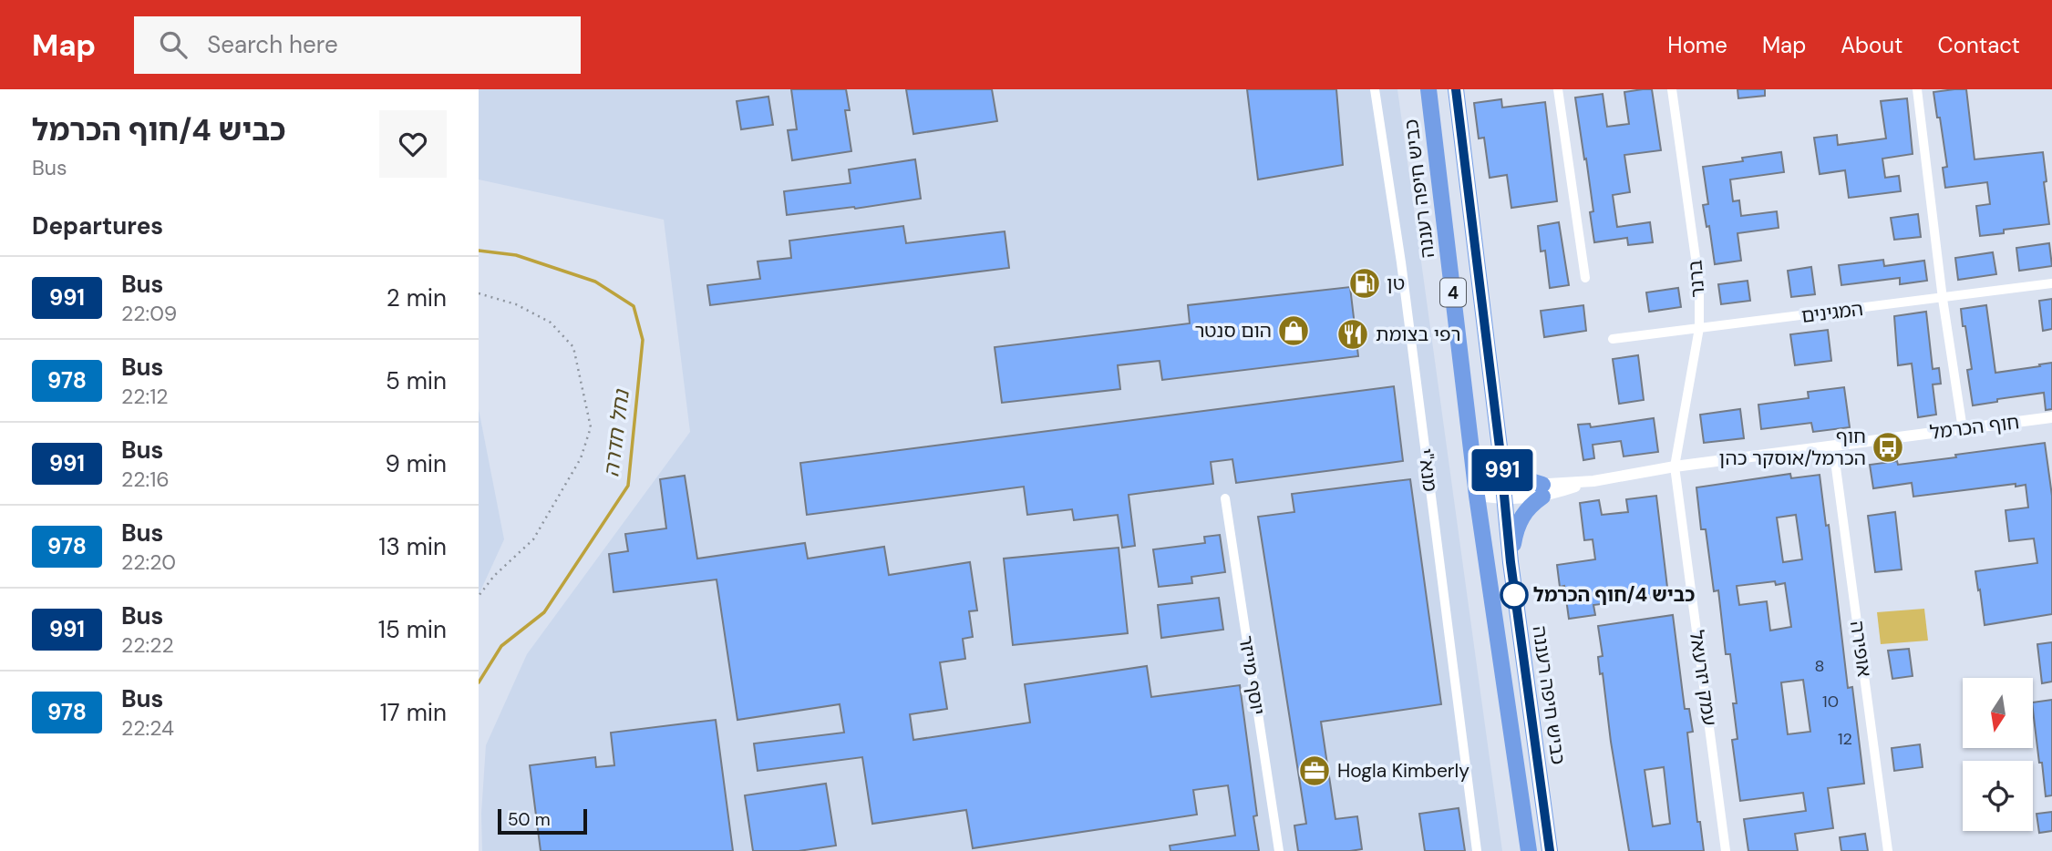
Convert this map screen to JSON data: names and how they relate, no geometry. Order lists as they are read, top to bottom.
{
  "streets": {
    "highway": ["כביש חיפה רעננה", "4"],
    "street": [
      "ברנר",
      "המגינים",
      "חוף הכרמל",
      "מנא\"י",
      "אופירה",
      "יוסף מייזר",
      "עמק יזרעאל"
    ]
  },
  "crossings": [
    ["כביש חיפה רעננה", "חוף הכרמל"],
    ["ברנר", "המגינים"],
    ["ברנר", "חוף הכרמל"],
    ["ברנר", "עמק יזרעאל"],
    ["חוף הכרמל", "אופירה"],
    ["חוף הכרמל", "עמק יזרעאל"]
  ],
  "water": ["נחל חדרה"],
  "places": {
    "fuel station": ["טן"],
    "shop": ["הום סנטר"],
    "restaurant": ["רפי בצומת"],
    "bus stop": ["חוף הכרמל/אוסקר כהן"],
    "other": ["כביש 4/חוף הכרמל"],
    "office": ["Hogla Kimberly"]
  },
  "lines": ["bus line 991"],
  "house_numbers": ["8", "10", "12"],
  "scale_bar": "50 m",
  "north": "bottom",
  "page": {
    "header": "Map",
    "search": "Search here",
    "nav": [
      "Home",
      "Map",
      "About",
      "Contact"
    ],
    "heading": [
      ["כביש 4/חוף הכרמל", "Bus"],
      "Departures"
    ],
    "on_map": "991",
    "list": [
      {
        "mark": "991",
        "name": "Bus",
        "note": "22:09",
        "value": "2 min"
      },
      {
        "mark": "978",
        "name": "Bus",
        "note": "22:12",
        "value": "5 min"
      },
      {
        "mark": "991",
        "name": "Bus",
        "note": "22:16",
        "value": "9 min"
      },
      {
        "mark": "978",
        "name": "Bus",
        "note": "22:20",
        "value": "13 min"
      },
      {
        "mark": "991",
        "name": "Bus",
        "note": "22:22",
        "value": "15 min"
      },
      {
        "mark": "978",
        "name": "Bus",
        "note": "22:24",
        "value": "17 min"
      }
    ],
    "scale": "50 m"
  }
}
